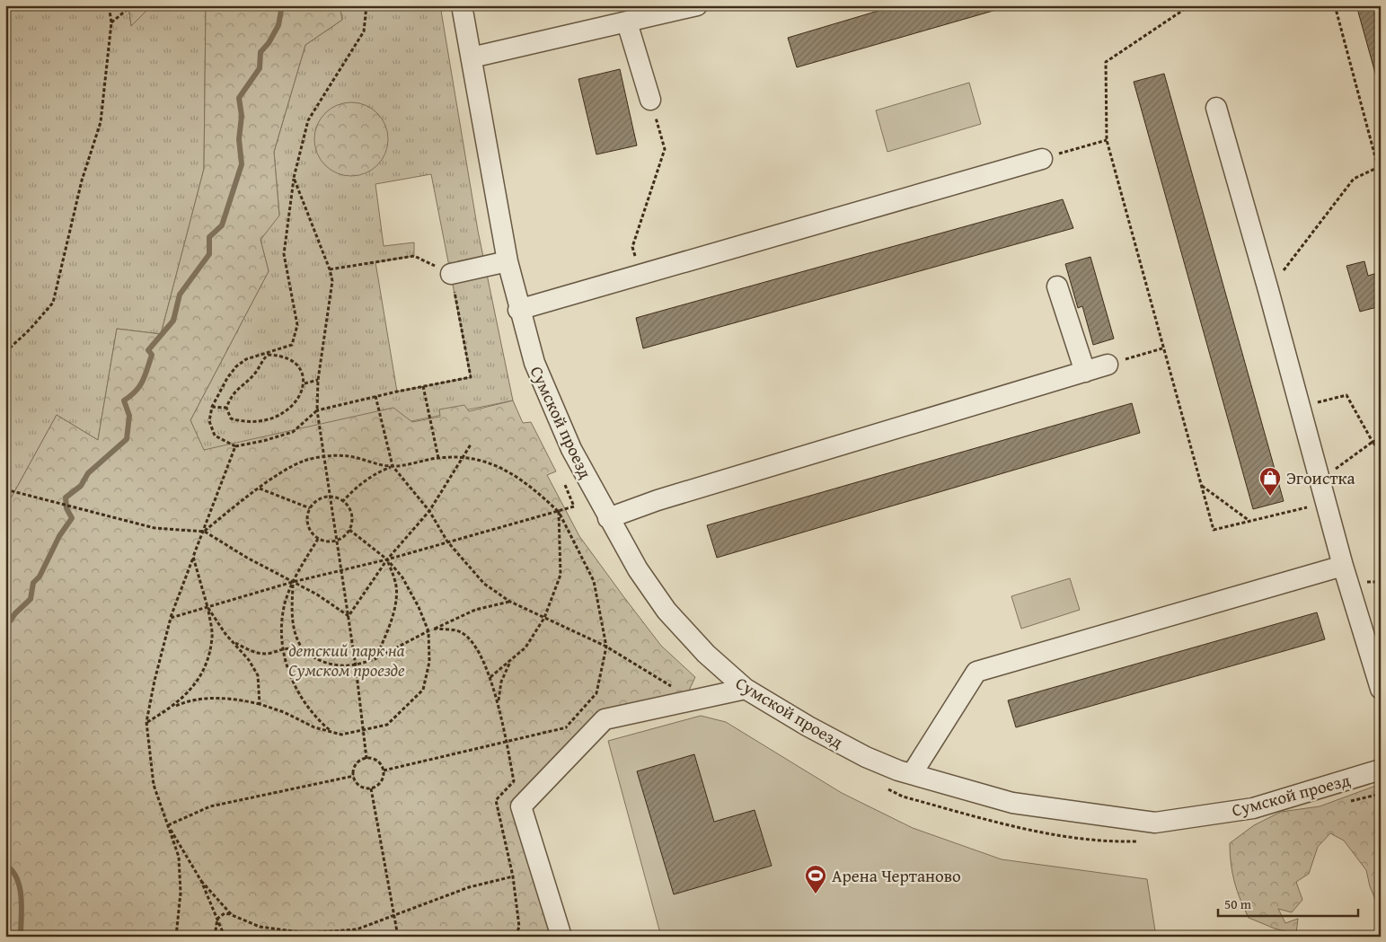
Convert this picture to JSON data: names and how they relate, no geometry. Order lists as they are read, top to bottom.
{
  "streets": {
    "street": ["Сумской проезд"]
  },
  "parks": ["детский парк на Сумском проезде"],
  "places": {
    "shop": ["Эгоистка"],
    "sports": ["Арена Чертаново"]
  },
  "scale_bar": "50 m"
}
